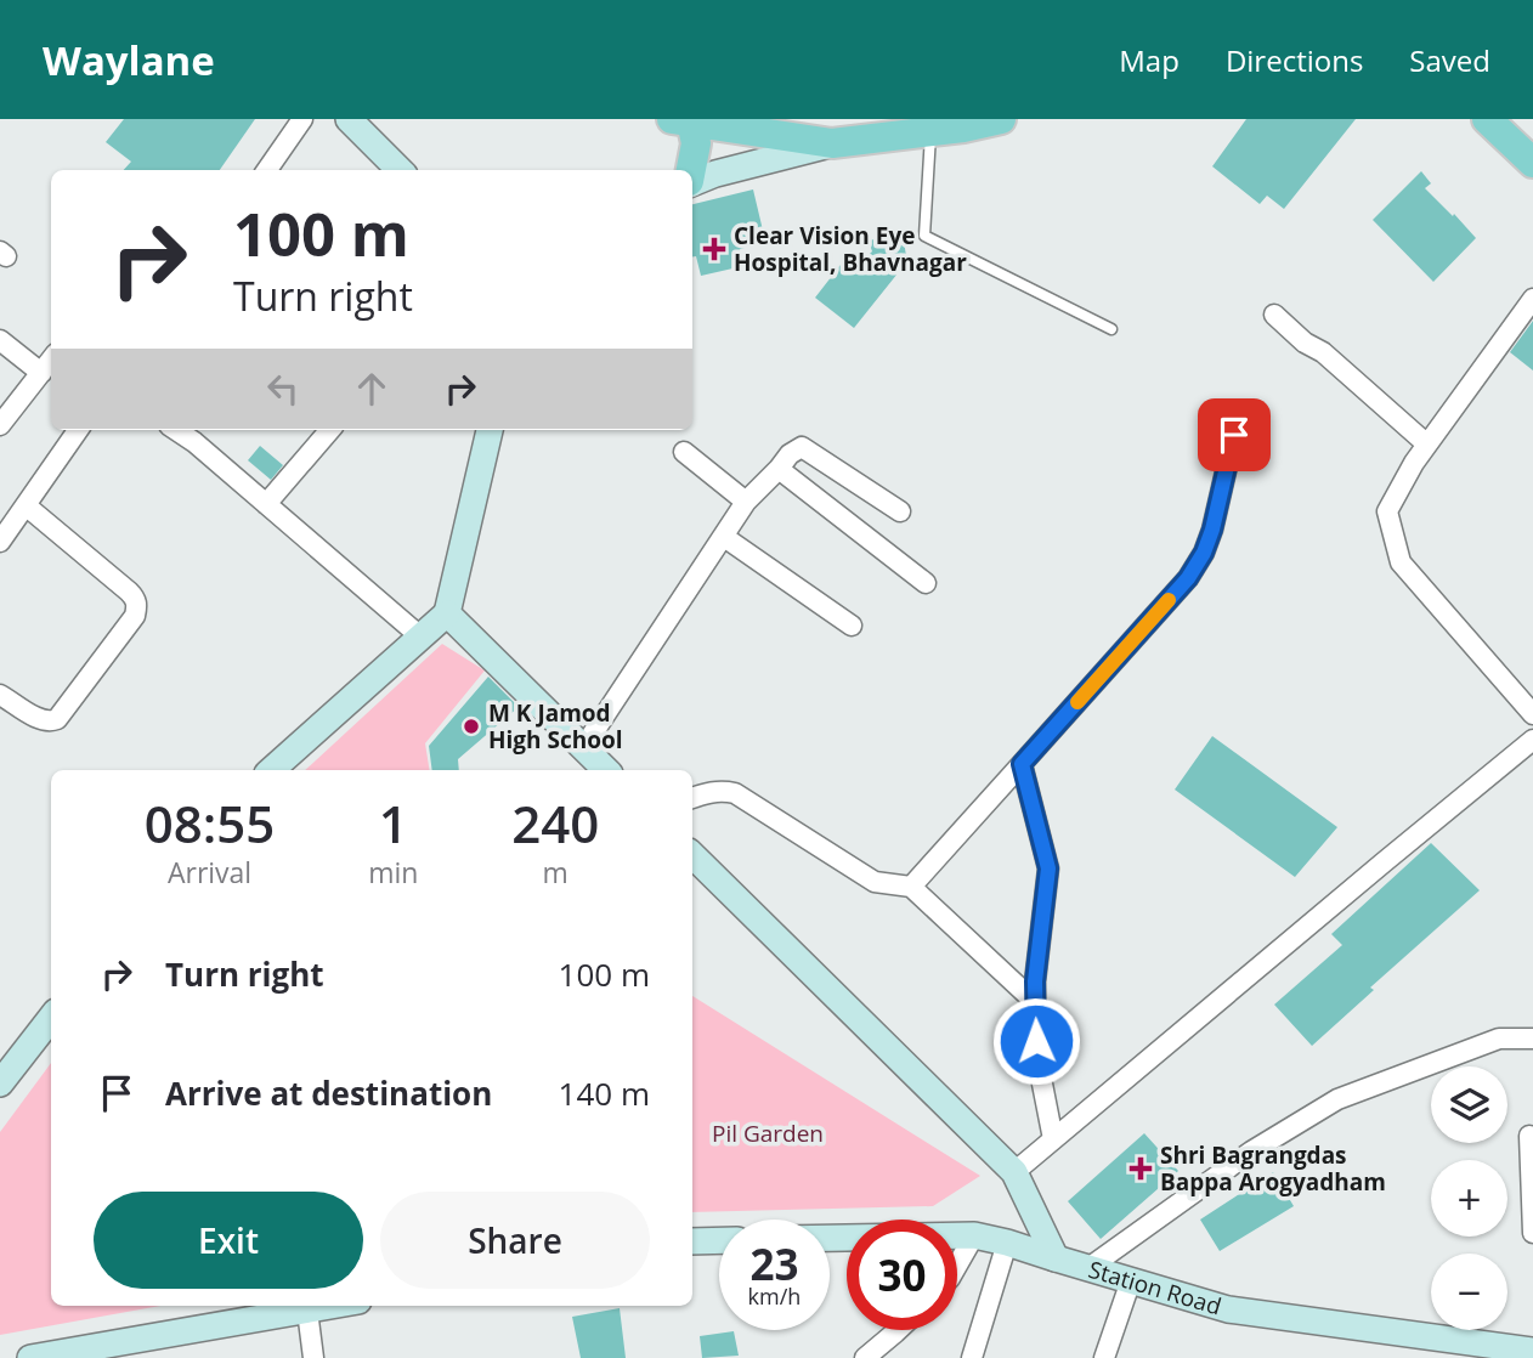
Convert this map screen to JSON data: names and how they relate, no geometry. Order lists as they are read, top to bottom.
{
  "streets": {
    "main road": ["Station Road"]
  },
  "parks": ["Pil Garden"],
  "places": {
    "health": ["Clear Vision Eye Hospital, Bhavnagar", "Shri Bagrangdas Bappa Arogyadham"],
    "other": ["M K Jamod High School"]
  },
  "page": {
    "header": "Waylane",
    "nav": ["Map", "Directions", "Saved"],
    "turn": ["100 m", "Turn right"],
    "eta": [
      "08:55",
      "Arrival",
      "1",
      "min",
      "240",
      "m"
    ],
    "list": [
      {
        "name": "Turn right",
        "value": "100 m"
      },
      {
        "name": "Arrive at destination",
        "value": "140 m"
      }
    ],
    "map_buttons": ["+", "−"],
    "buttons": ["Exit", "Share"],
    "speed": "23 km/h",
    "limit": "30"
  }
}
